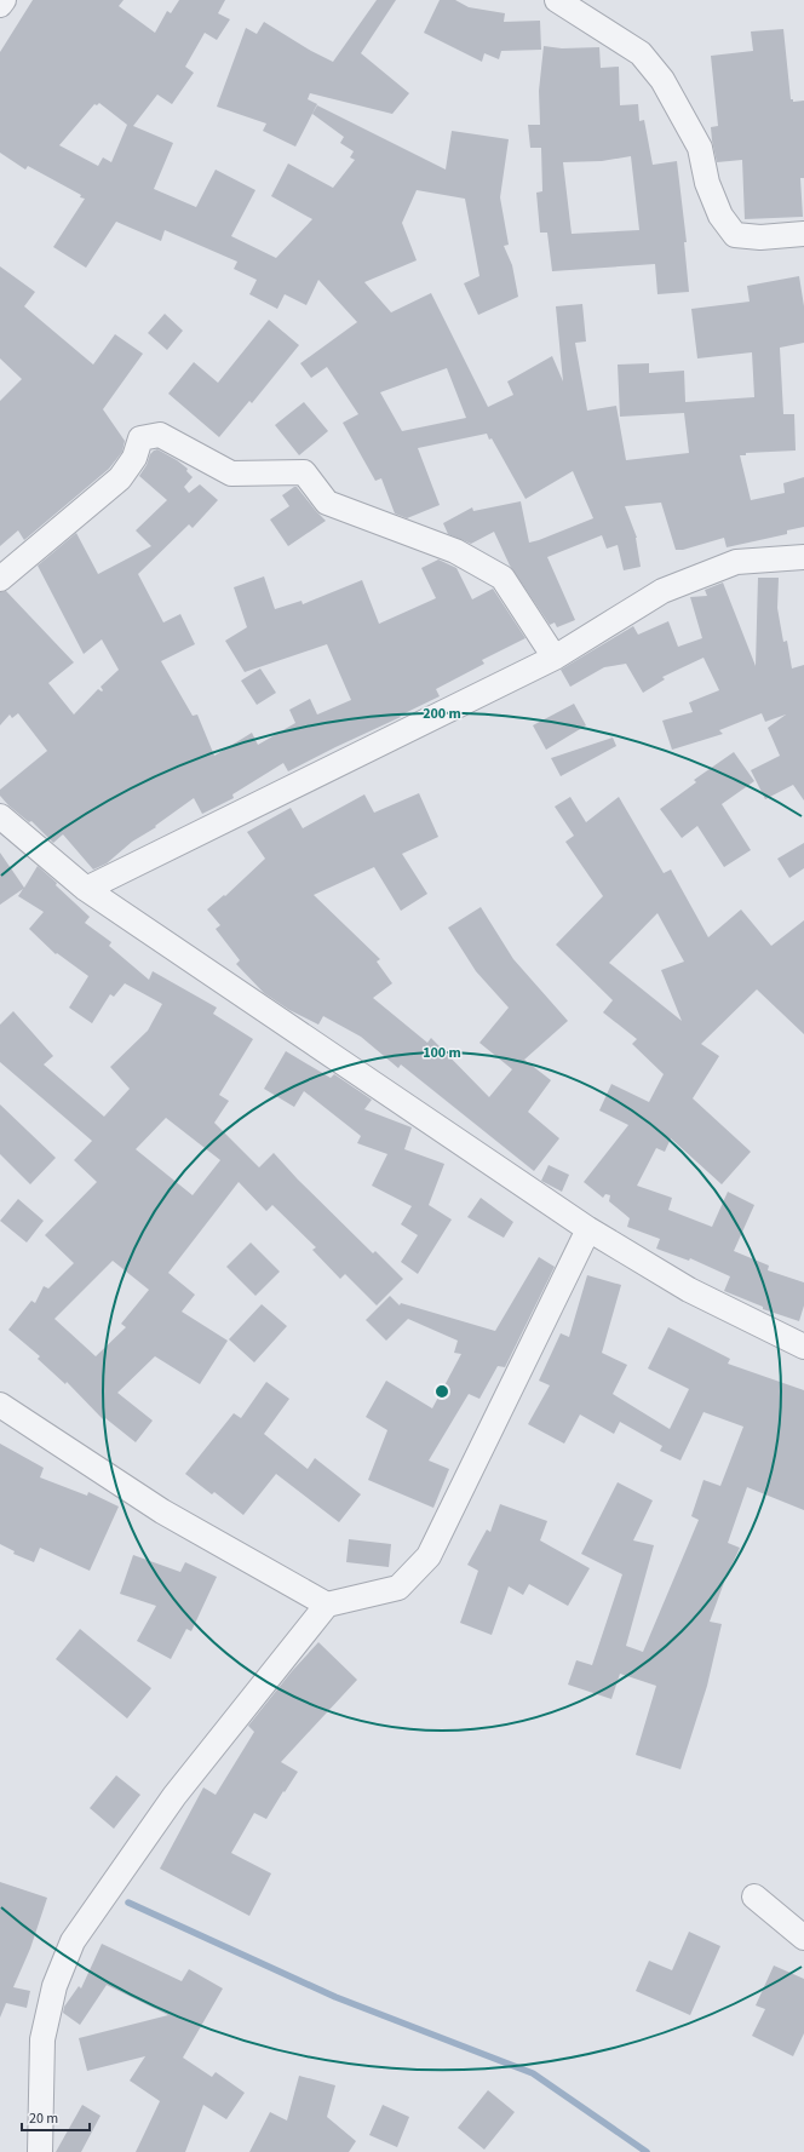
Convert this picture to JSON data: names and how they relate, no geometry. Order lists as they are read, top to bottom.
{
  "scale_bar": "20 m",
  "rings": ["200 m", "100 m"]
}
